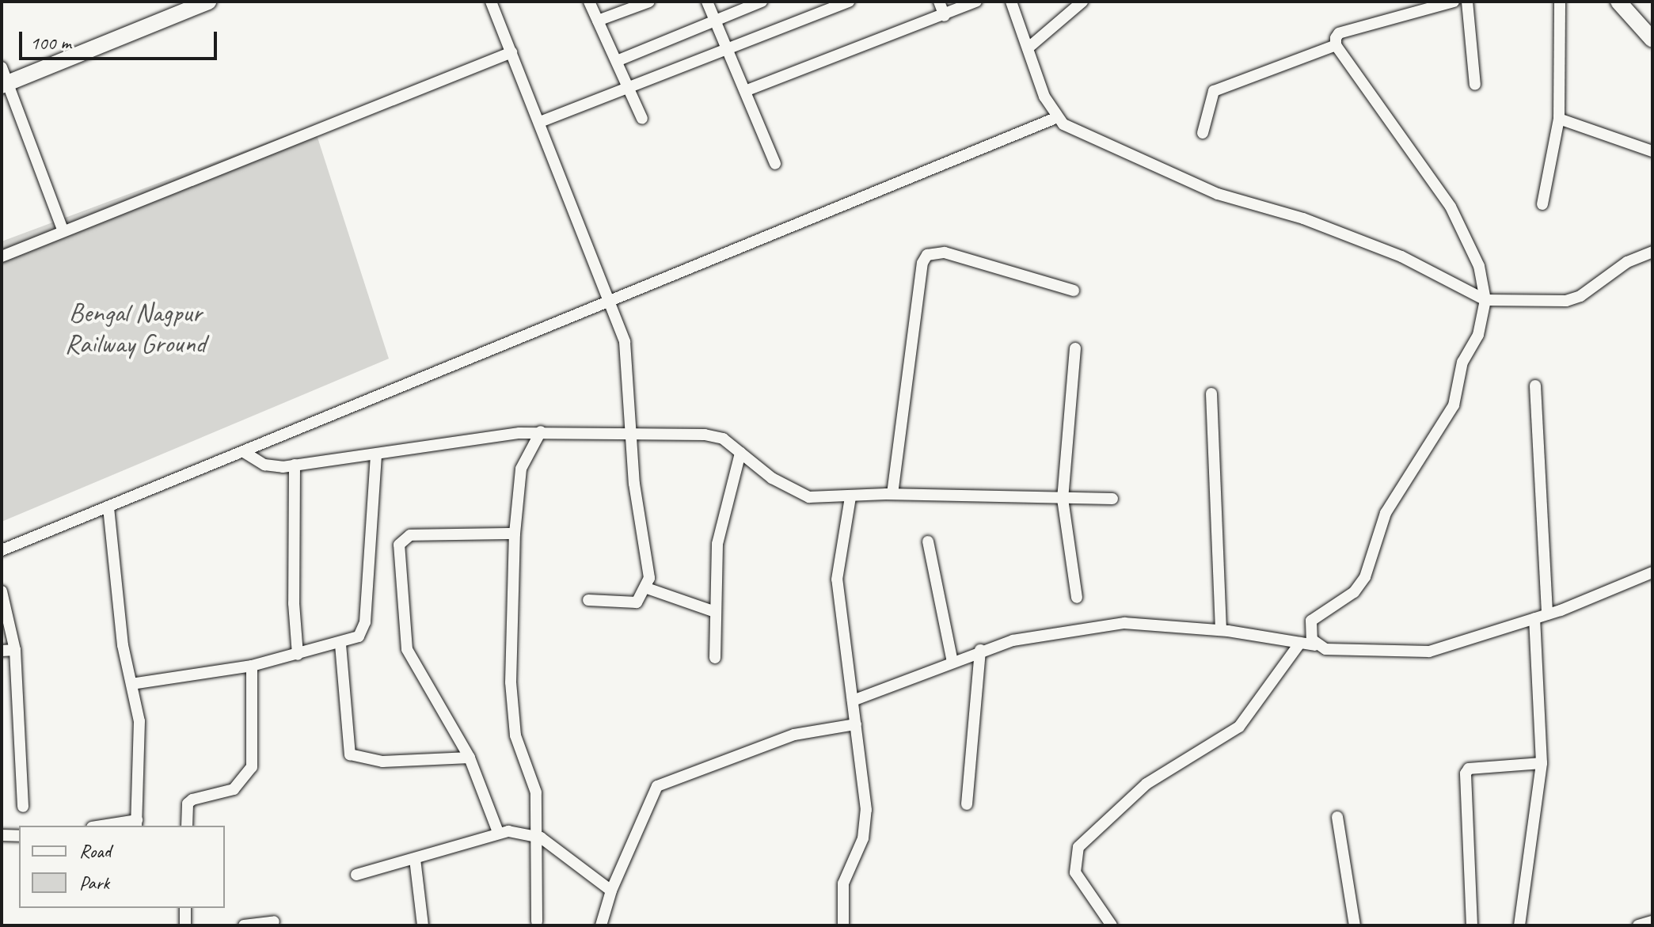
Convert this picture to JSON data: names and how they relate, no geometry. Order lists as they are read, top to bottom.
{
  "parks": ["Bengal Nagpur Railway Ground"],
  "legend": ["Road", "Park"],
  "scale_bar": "100 m"
}
